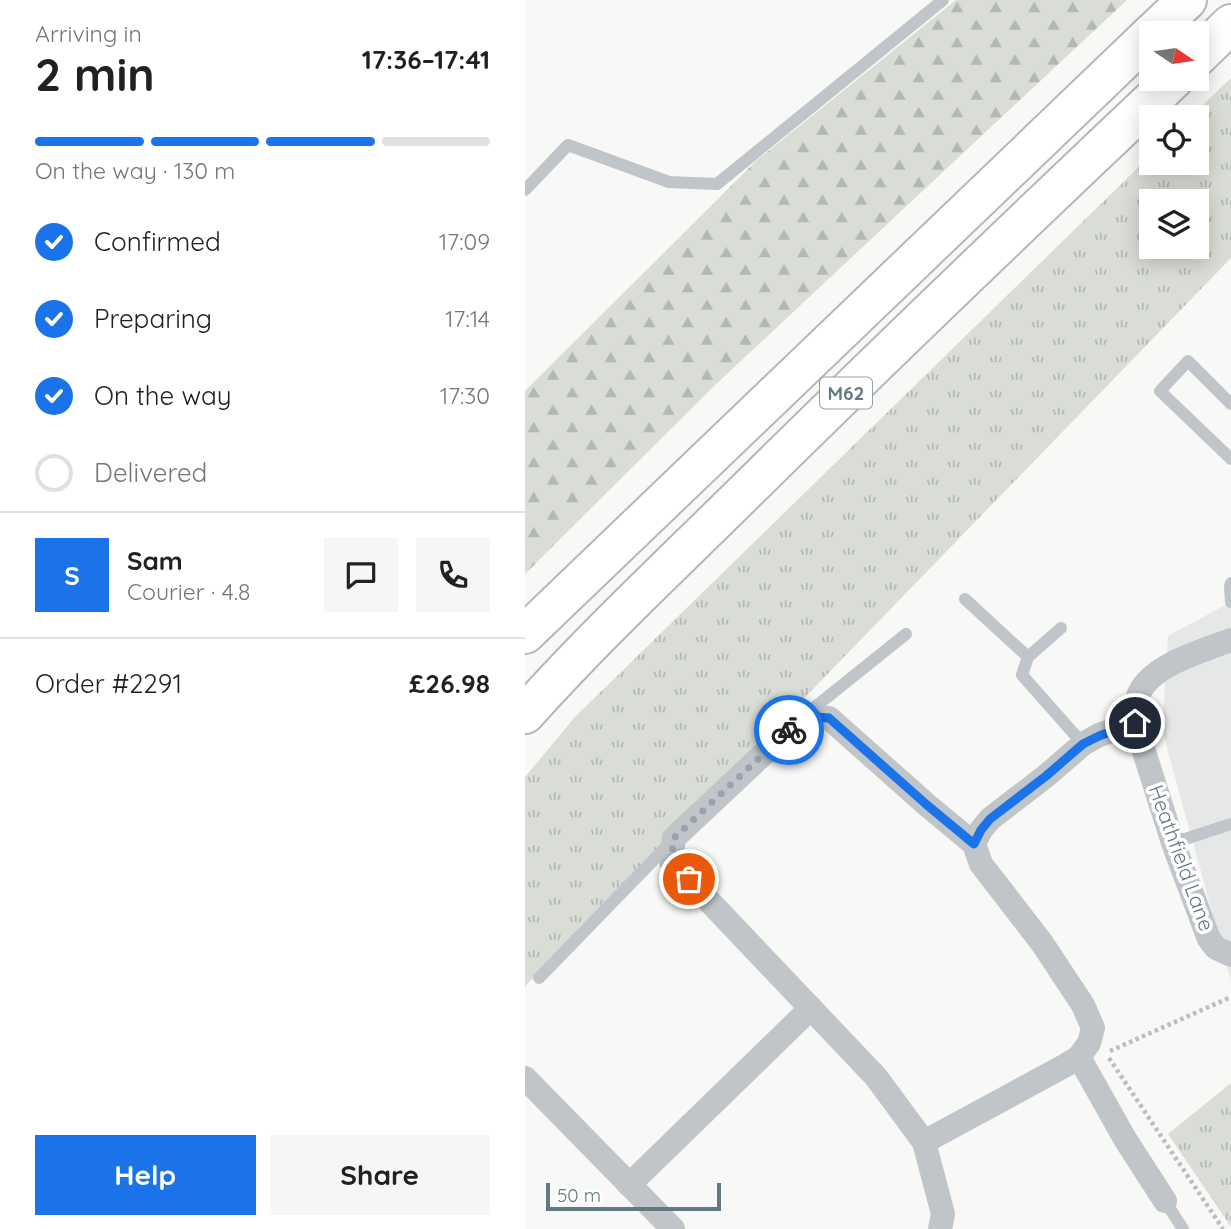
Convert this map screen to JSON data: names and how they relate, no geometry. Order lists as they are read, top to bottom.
{
  "streets": {
    "highway": ["M62"],
    "street": ["Heathfield Lane"]
  },
  "scale_bar": "50 m",
  "north": "right",
  "page": {
    "heading": ["2 min", "Arriving in", "17:36–17:41"],
    "panel": [
      "Sam",
      "Courier · 4.8",
      "Order #2291",
      "£26.98"
    ],
    "bar": "On the way · 130 m",
    "list": [
      ["Confirmed", "17:09"],
      ["Preparing", "17:14"],
      ["On the way", "17:30"],
      "Delivered"
    ],
    "round": "S",
    "buttons": ["Help", "Share"],
    "scale": "50 m"
  }
}
